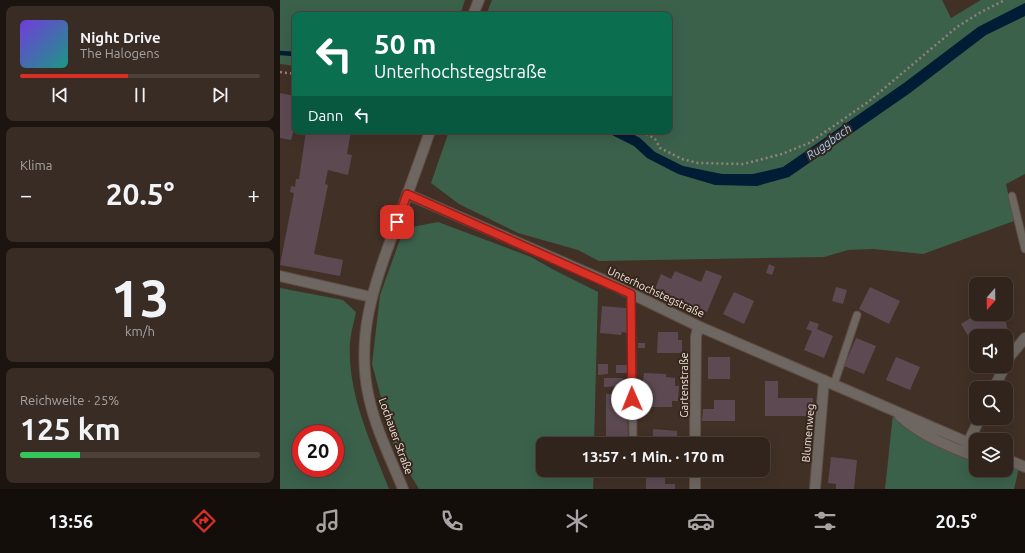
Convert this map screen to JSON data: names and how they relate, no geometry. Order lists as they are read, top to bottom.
{
  "streets": {
    "street": [
      "Unterhochstegstraße",
      "Gartenstraße",
      "Blumenweg",
      "Lochauer Straße"
    ]
  },
  "crossings": [
    ["Unterhochstegstraße", "Gartenstraße"],
    ["Unterhochstegstraße", "Blumenweg"],
    ["Unterhochstegstraße", "Lochauer Straße"]
  ],
  "water": ["Ruggbach"],
  "north": "bottom",
  "page": {
    "turn": ["50 m", "Unterhochstegstraße"],
    "song": ["Night Drive", "The Halogens"],
    "then": "Dann",
    "tile": [
      "Klima",
      ["13", "km/h"],
      ["Reichweite · 25%", "125 km"]
    ],
    "heat": ["−", "20.5°", "+"],
    "limit": "20",
    "trip": "13:57 · 1 Min. · 170 m",
    "tabs": ["13:56", "20.5°"]
  }
}
